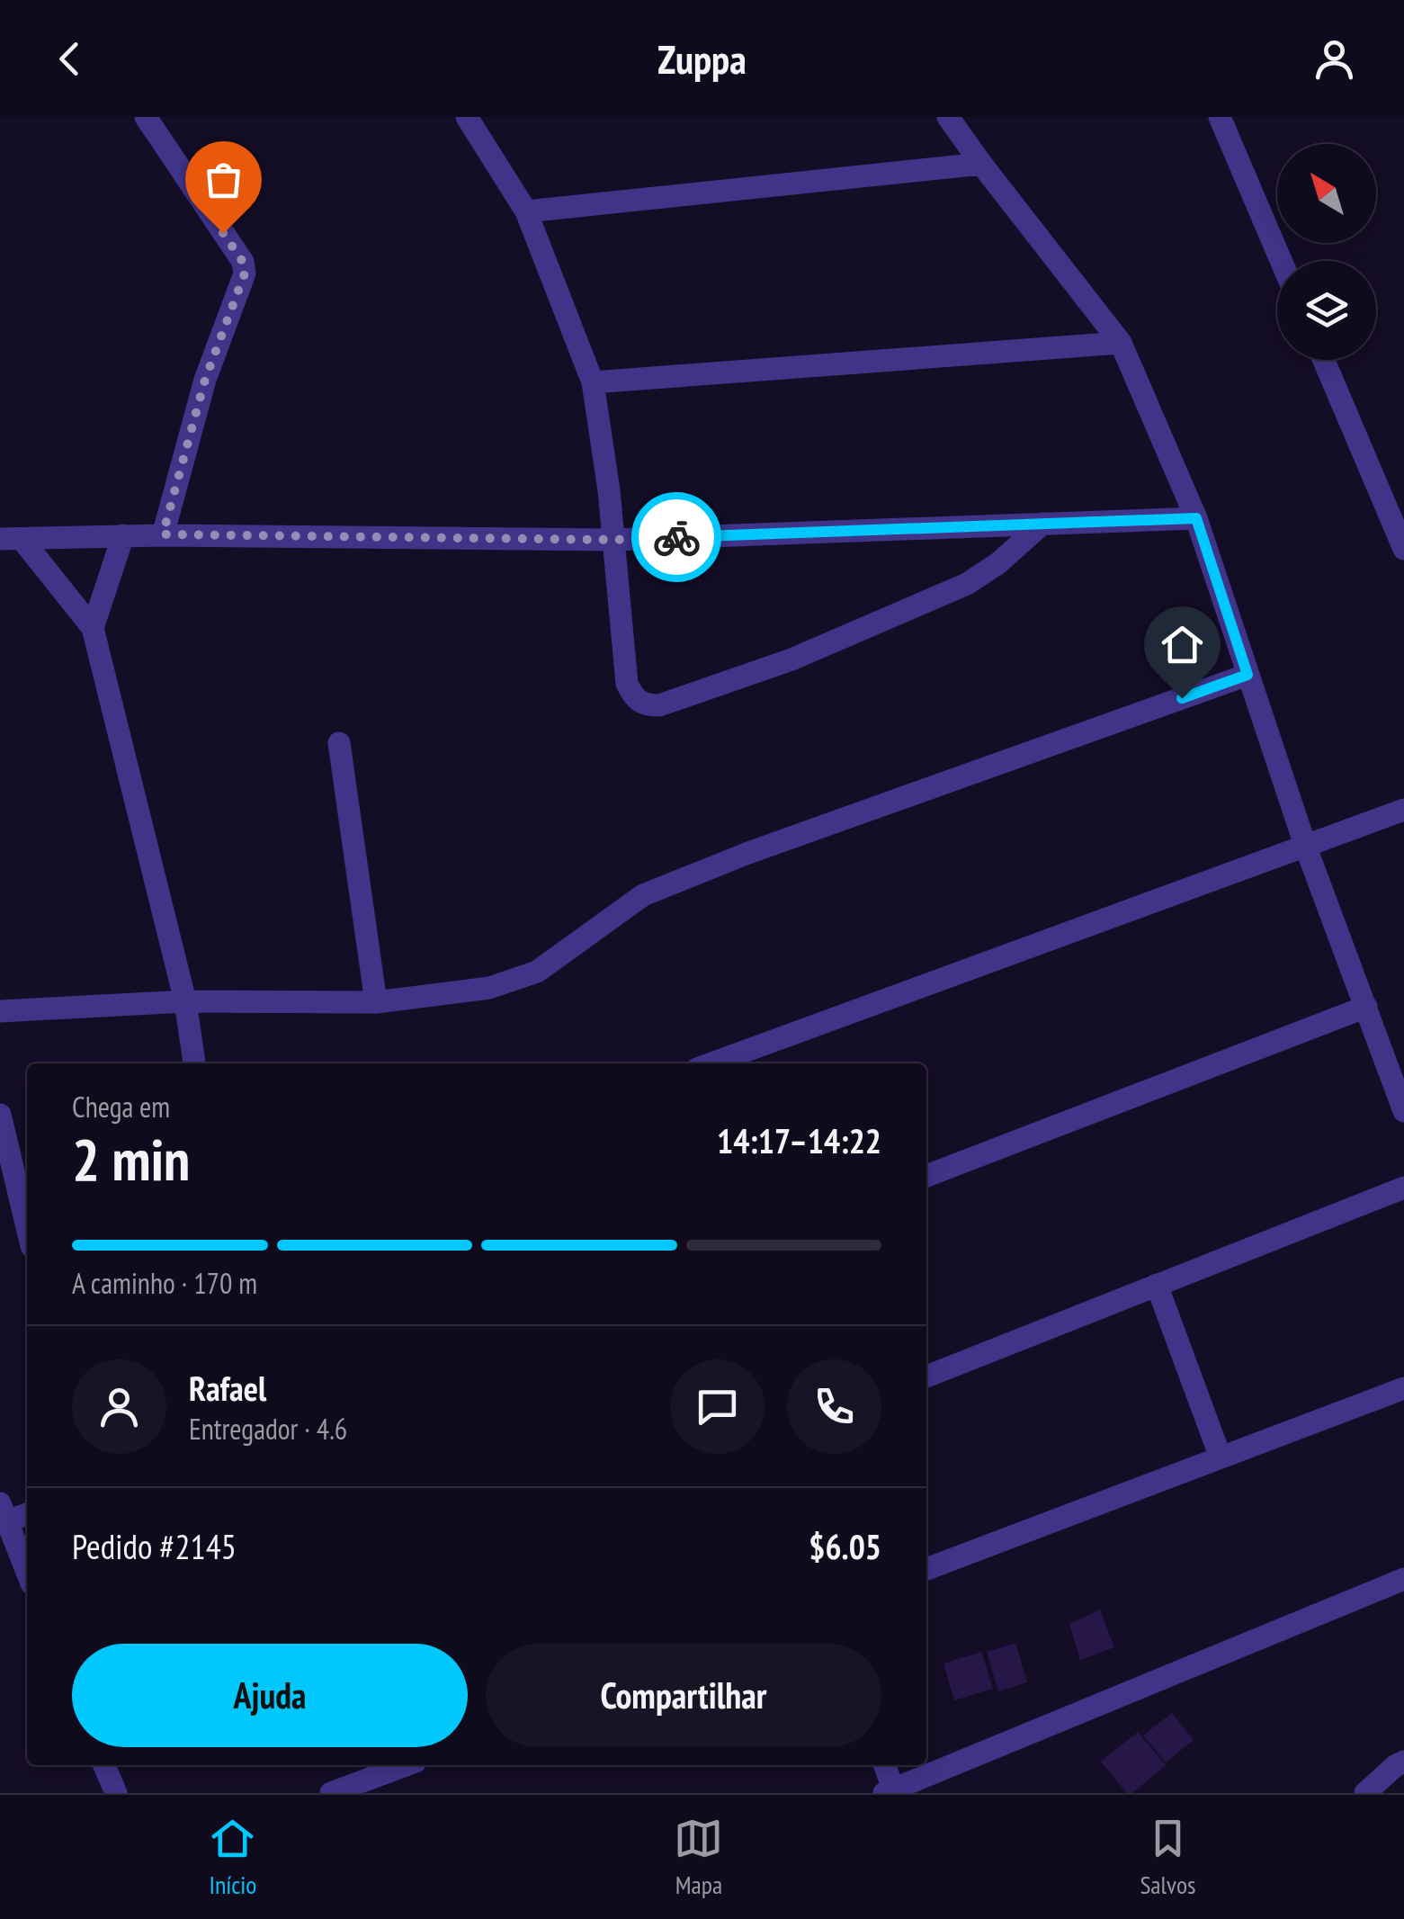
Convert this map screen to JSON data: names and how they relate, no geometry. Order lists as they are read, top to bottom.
{
  "north": "top left",
  "page": {
    "header": "Zuppa",
    "heading": ["2 min", "Chega em", "14:17–14:22"],
    "panel": [
      "Rafael",
      "Entregador · 4.6",
      "Pedido #2145",
      "$6.05"
    ],
    "bar": "A caminho · 170 m",
    "buttons": ["Ajuda", "Compartilhar"],
    "tabs": ["Início", "Mapa", "Salvos"]
  }
}
